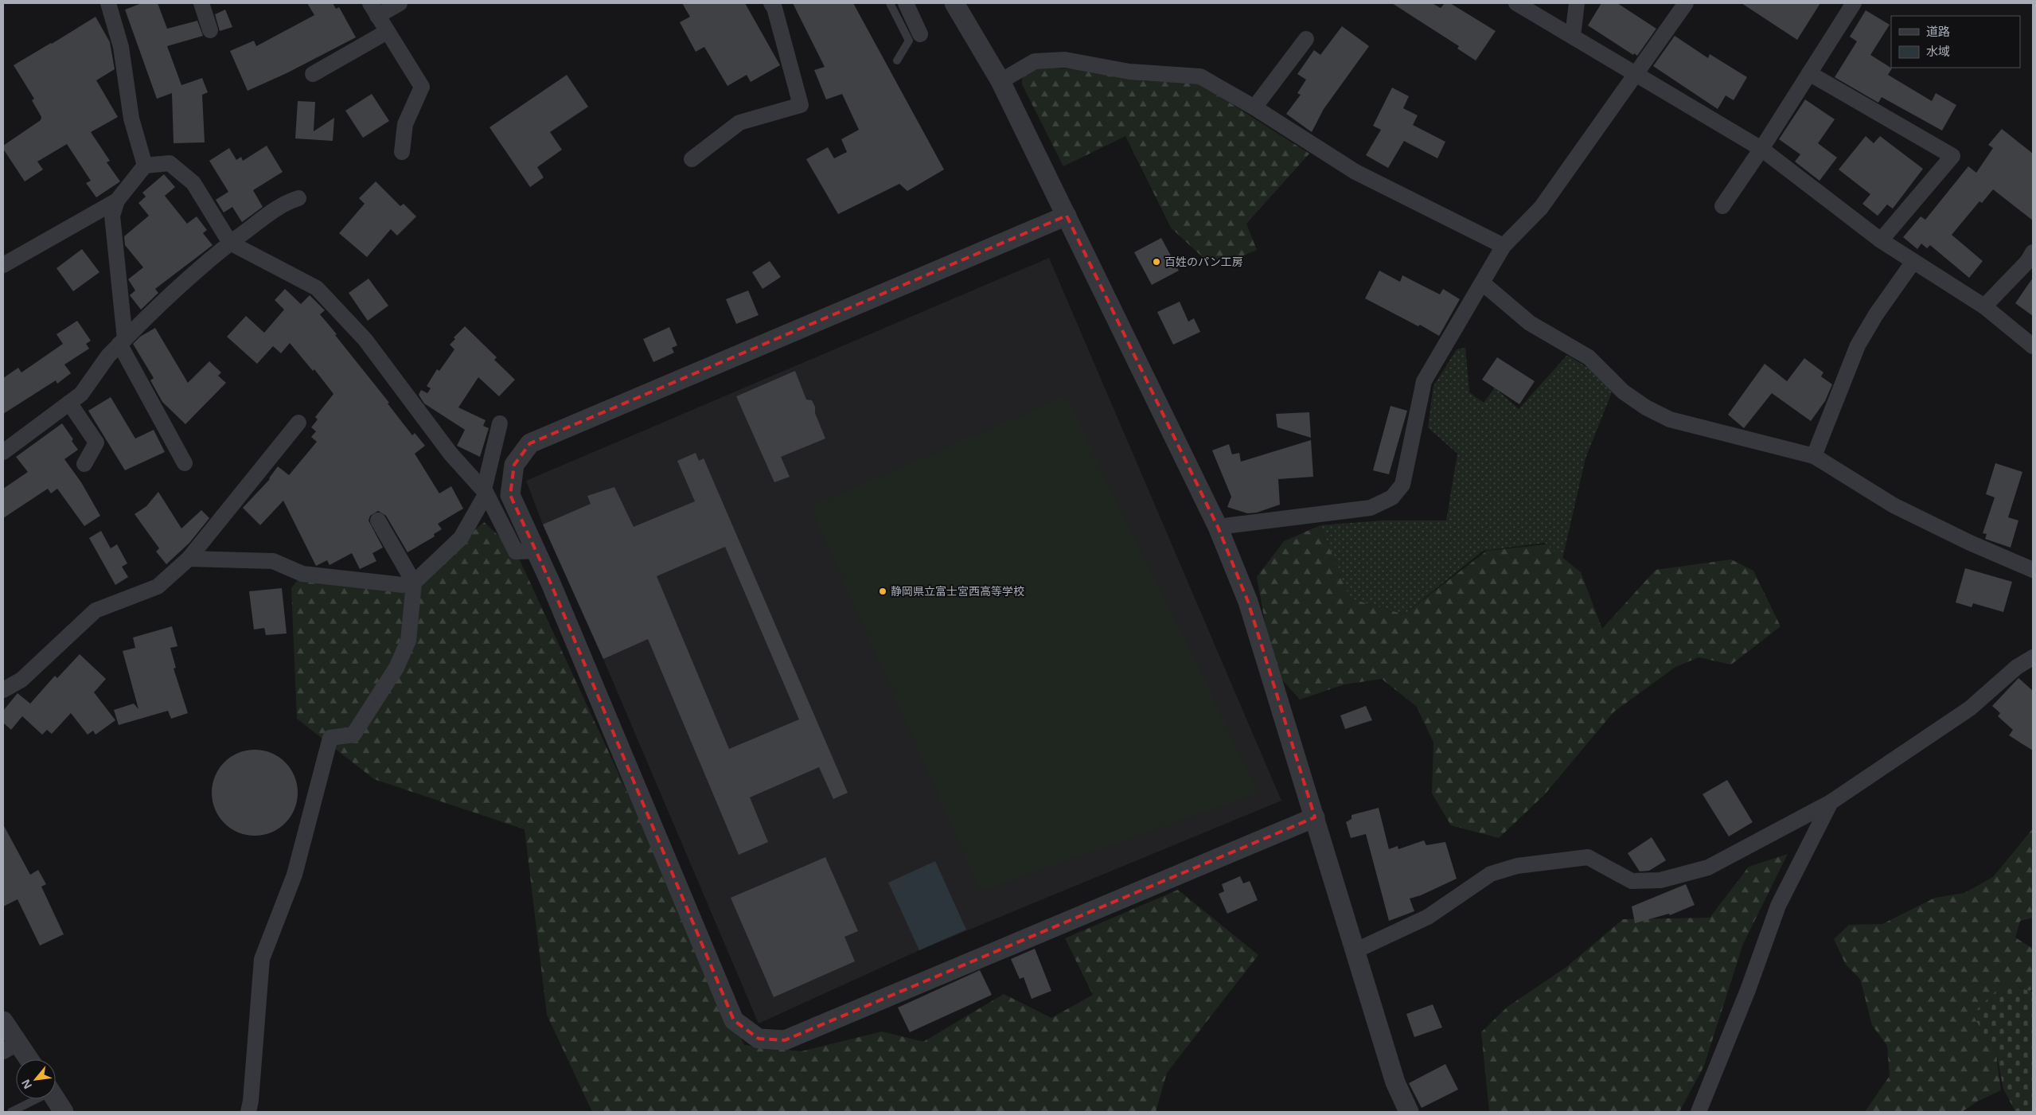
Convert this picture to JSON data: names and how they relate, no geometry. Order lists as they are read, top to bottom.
{
  "places": ["百姓のパン工房", "静岡県立富士宮西高等学校"],
  "legend": ["道路", "水域"],
  "north": "bottom left"
}
